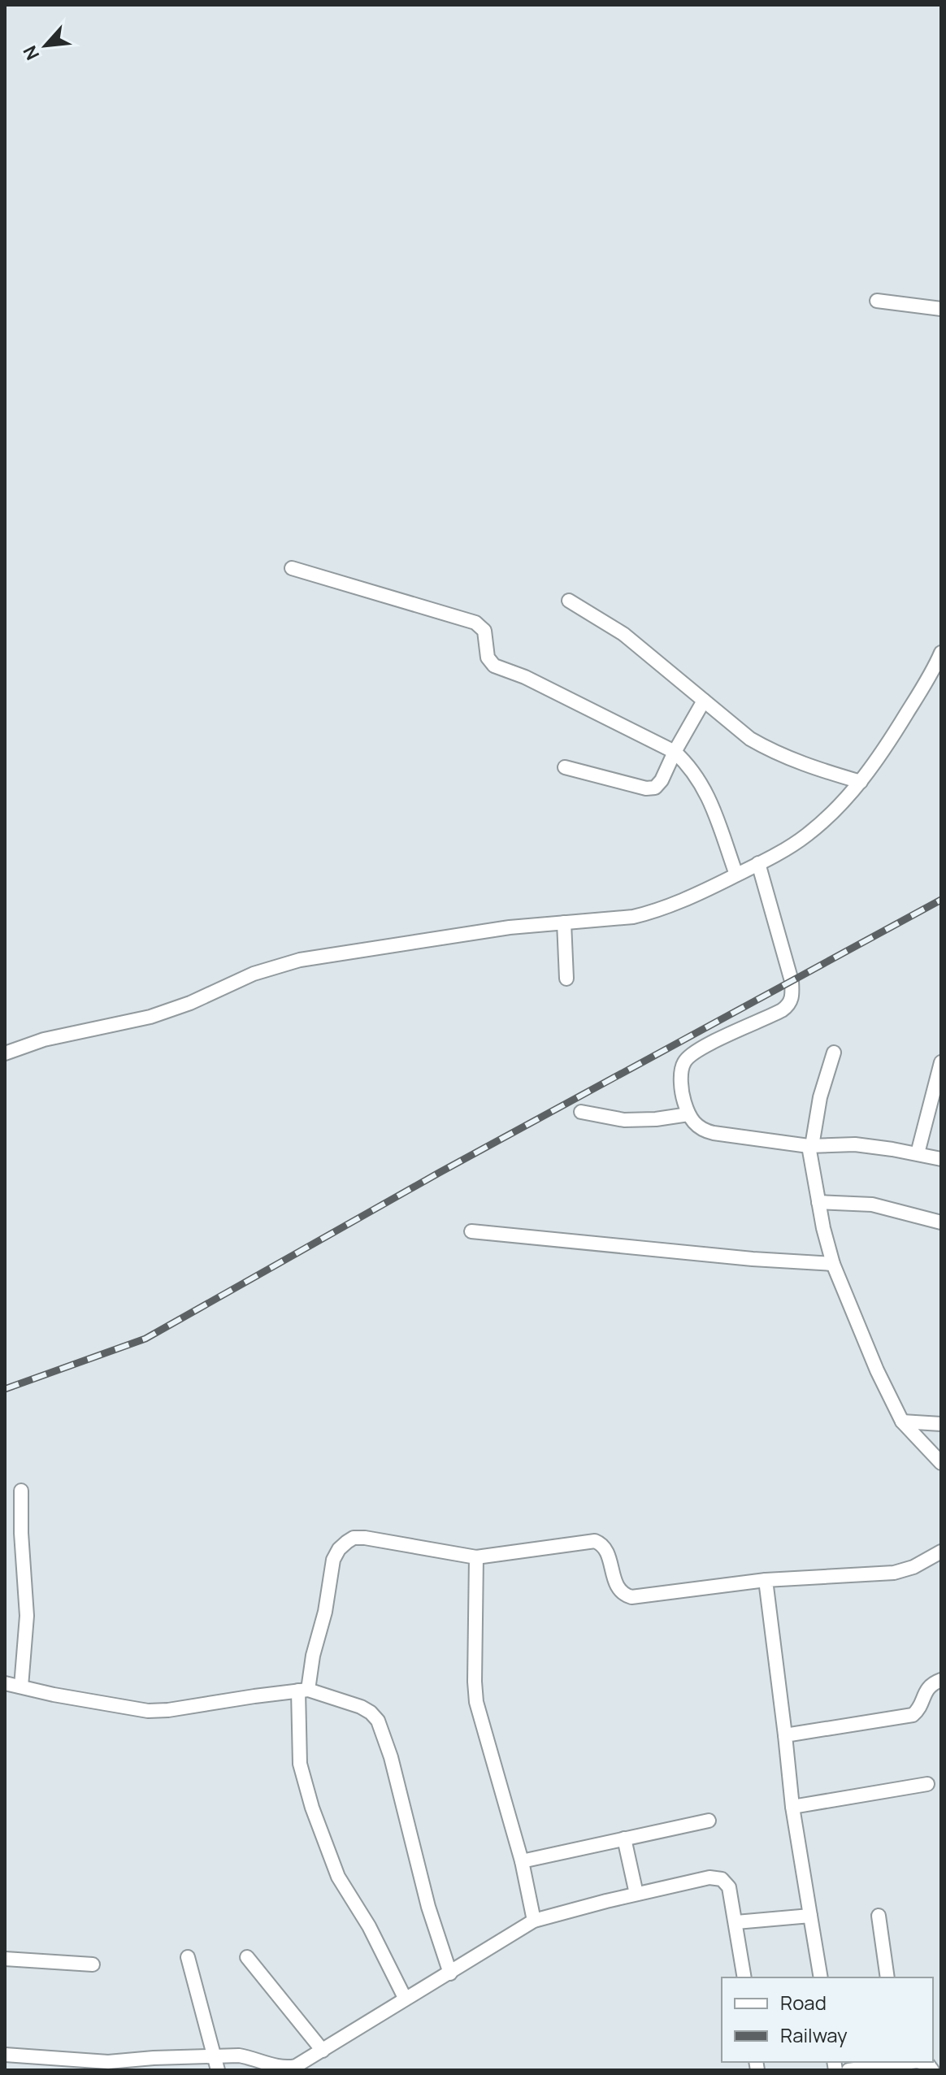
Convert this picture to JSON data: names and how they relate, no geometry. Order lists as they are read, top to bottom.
{
  "legend": ["Road", "Railway"],
  "north": "bottom left"
}
